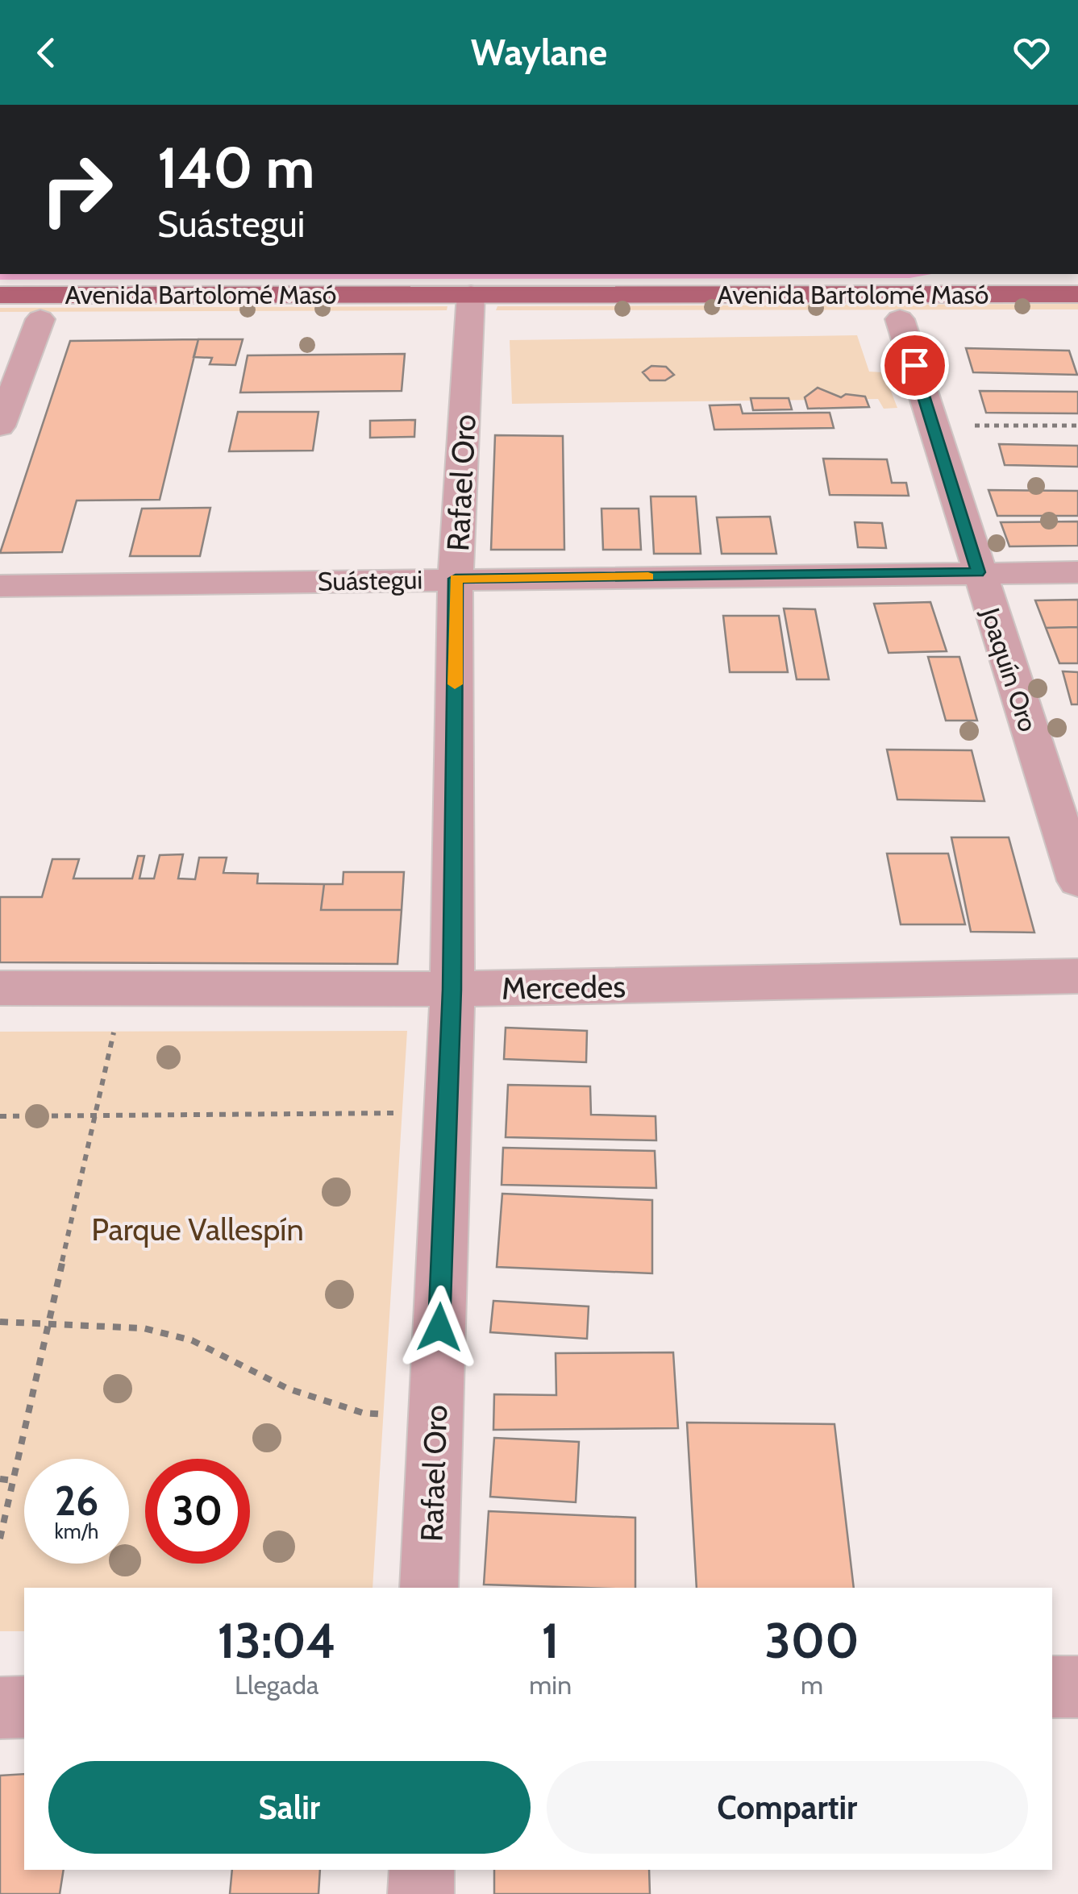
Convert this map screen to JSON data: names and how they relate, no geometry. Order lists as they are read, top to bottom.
{
  "streets": {
    "main road": ["Avenida Bartolomé Masó"],
    "street": [
      "Rafael Oro",
      "Suástegui",
      "Joaquín Oro",
      "Mercedes"
    ]
  },
  "crossings": [
    ["Avenida Bartolomé Masó", "Rafael Oro"],
    ["Avenida Bartolomé Masó", "Joaquín Oro"],
    ["Rafael Oro", "Suástegui"],
    ["Rafael Oro", "Mercedes"],
    ["Suástegui", "Joaquín Oro"]
  ],
  "parks": ["Parque Vallespín"],
  "page": {
    "header": "Waylane",
    "turn": ["140 m", "Suástegui"],
    "speed": "26 km/h",
    "limit": "30",
    "eta": [
      "13:04",
      "Llegada",
      "1",
      "min",
      "300",
      "m"
    ],
    "buttons": ["Salir", "Compartir"]
  }
}
